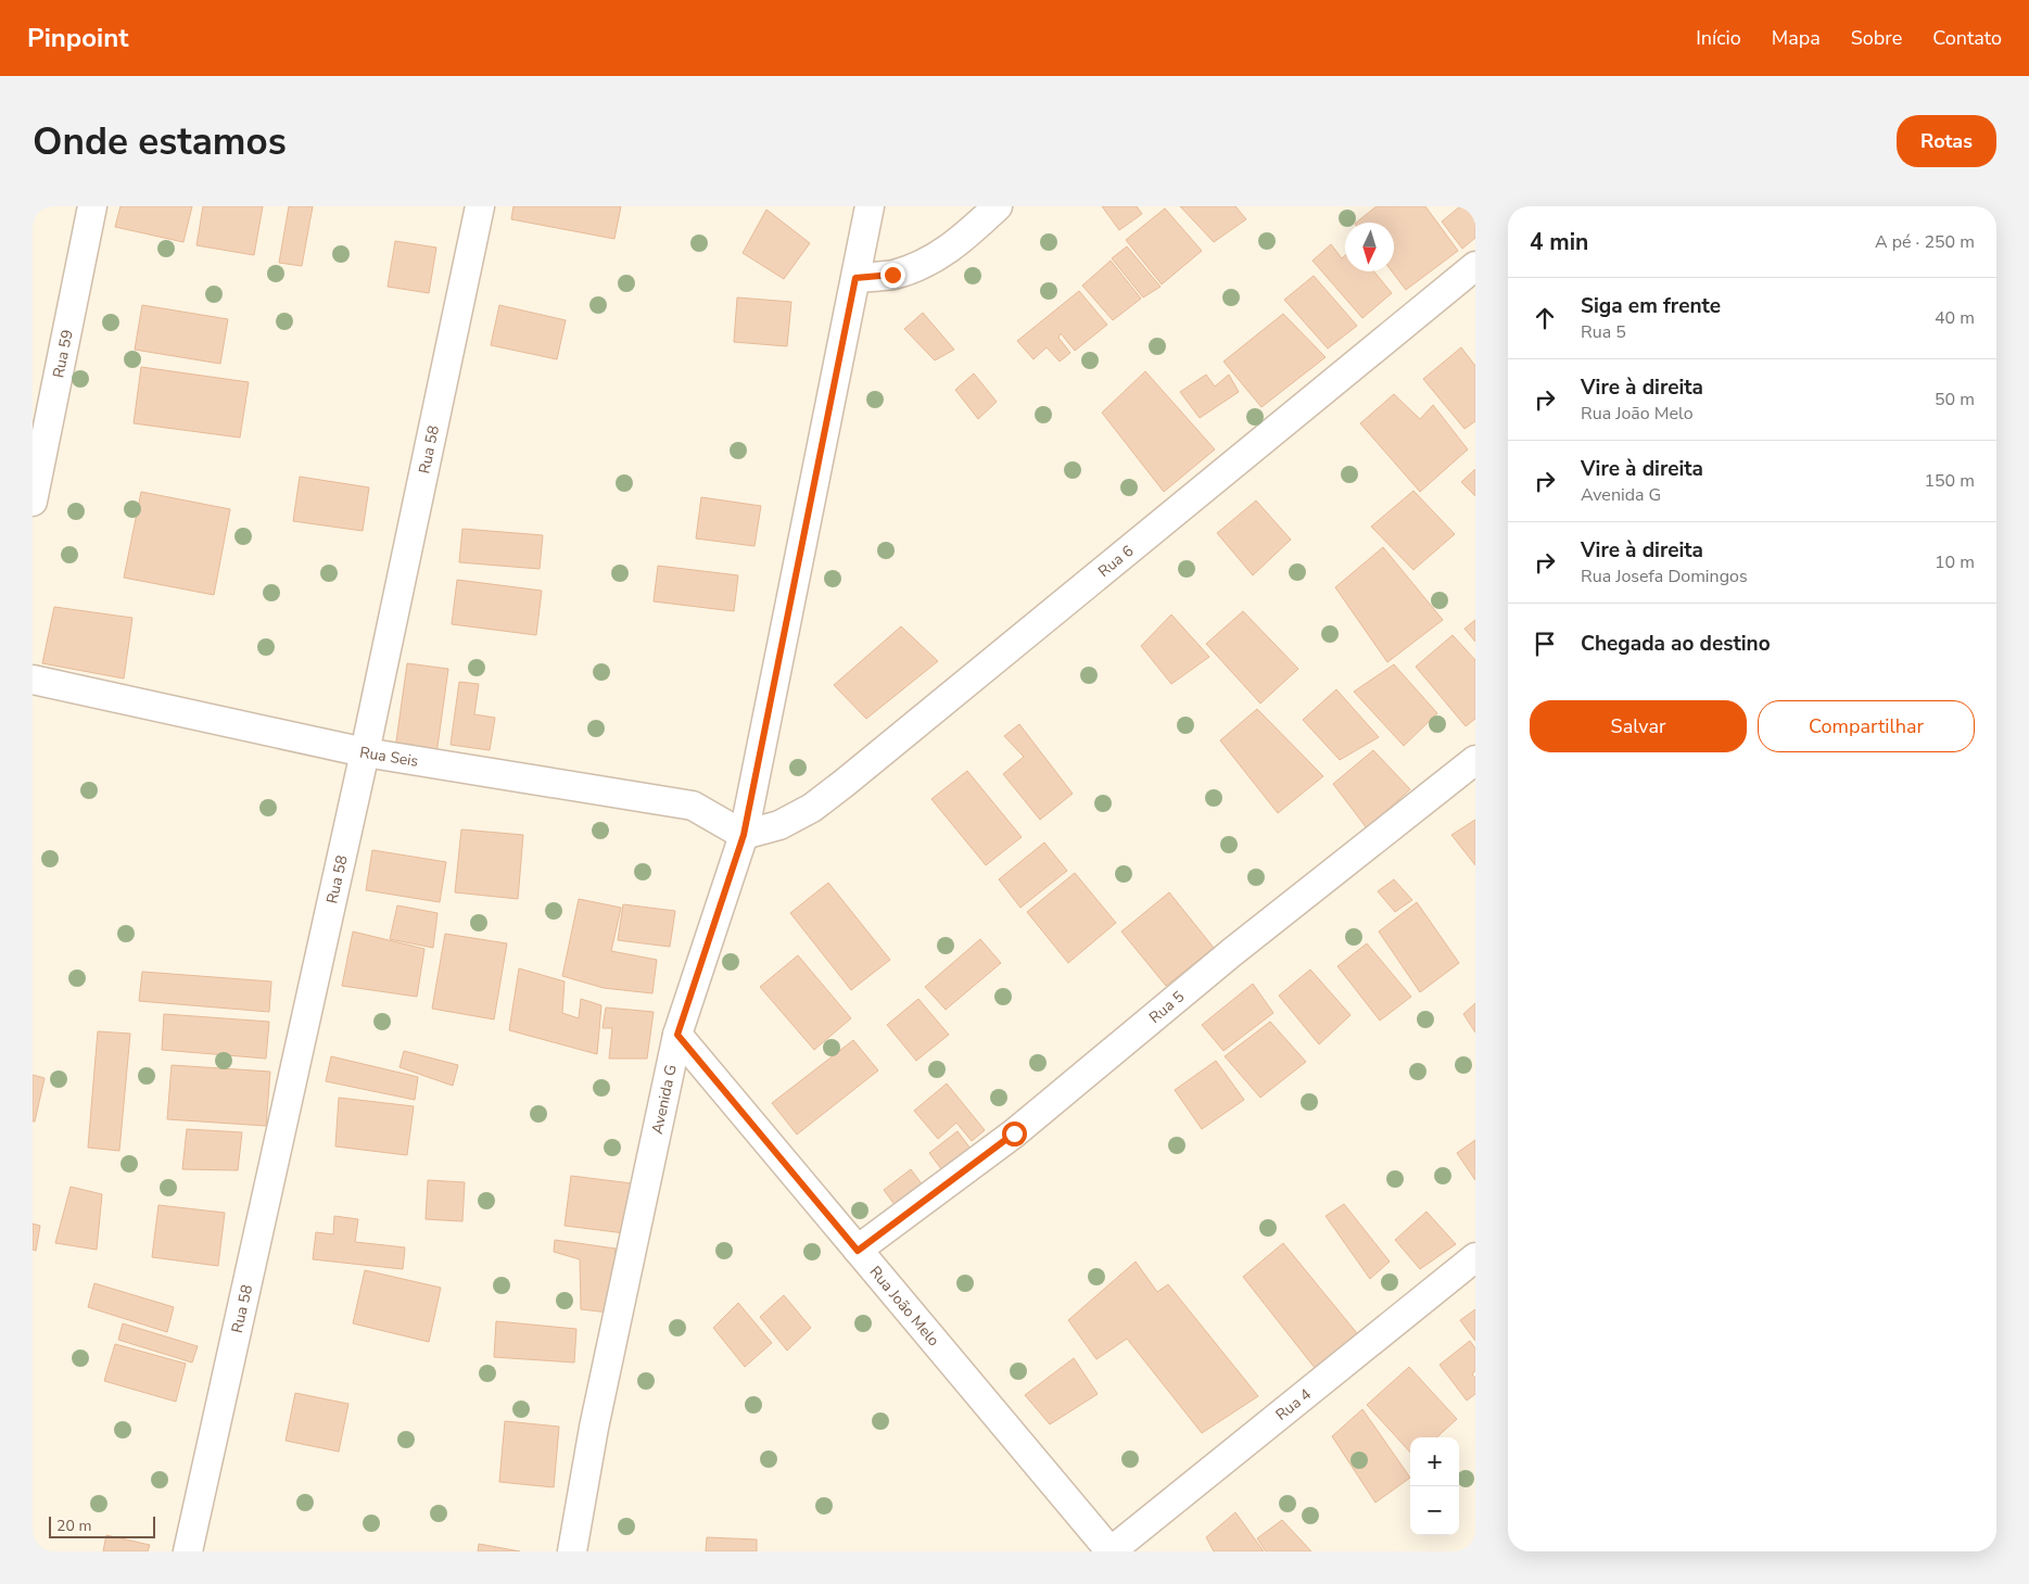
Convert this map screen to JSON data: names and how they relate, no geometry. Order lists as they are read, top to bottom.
{
  "streets": {
    "street": [
      "Rua 59",
      "Rua 58",
      "Rua 6",
      "Rua Seis",
      "Rua 5",
      "Avenida G",
      "Rua João Melo",
      "Rua 4"
    ]
  },
  "crossings": [
    ["Rua 58", "Rua Seis"],
    ["Rua 6", "Rua Seis"],
    ["Rua 6", "Avenida G"],
    ["Rua Seis", "Avenida G"],
    ["Rua 5", "Rua João Melo"],
    ["Avenida G", "Rua João Melo"],
    ["Rua João Melo", "Rua 4"]
  ],
  "scale_bar": "20 m",
  "north": "bottom",
  "page": {
    "header": "Pinpoint",
    "nav": [
      "Início",
      "Mapa",
      "Sobre",
      "Contato"
    ],
    "buttons": [
      "Rotas",
      ["Salvar", "Compartilhar"]
    ],
    "title": "Onde estamos",
    "heading": ["4 min", "A pé · 250 m"],
    "list": [
      ["Siga em frente", "Rua 5", "40 m"],
      ["Vire à direita", "Rua João Melo", "50 m"],
      ["Vire à direita", "Avenida G", "150 m"],
      ["Vire à direita", "Rua Josefa Domingos", "10 m"],
      "Chegada ao destino"
    ],
    "map_buttons": ["+", "−"],
    "scale": "20 m"
  }
}
